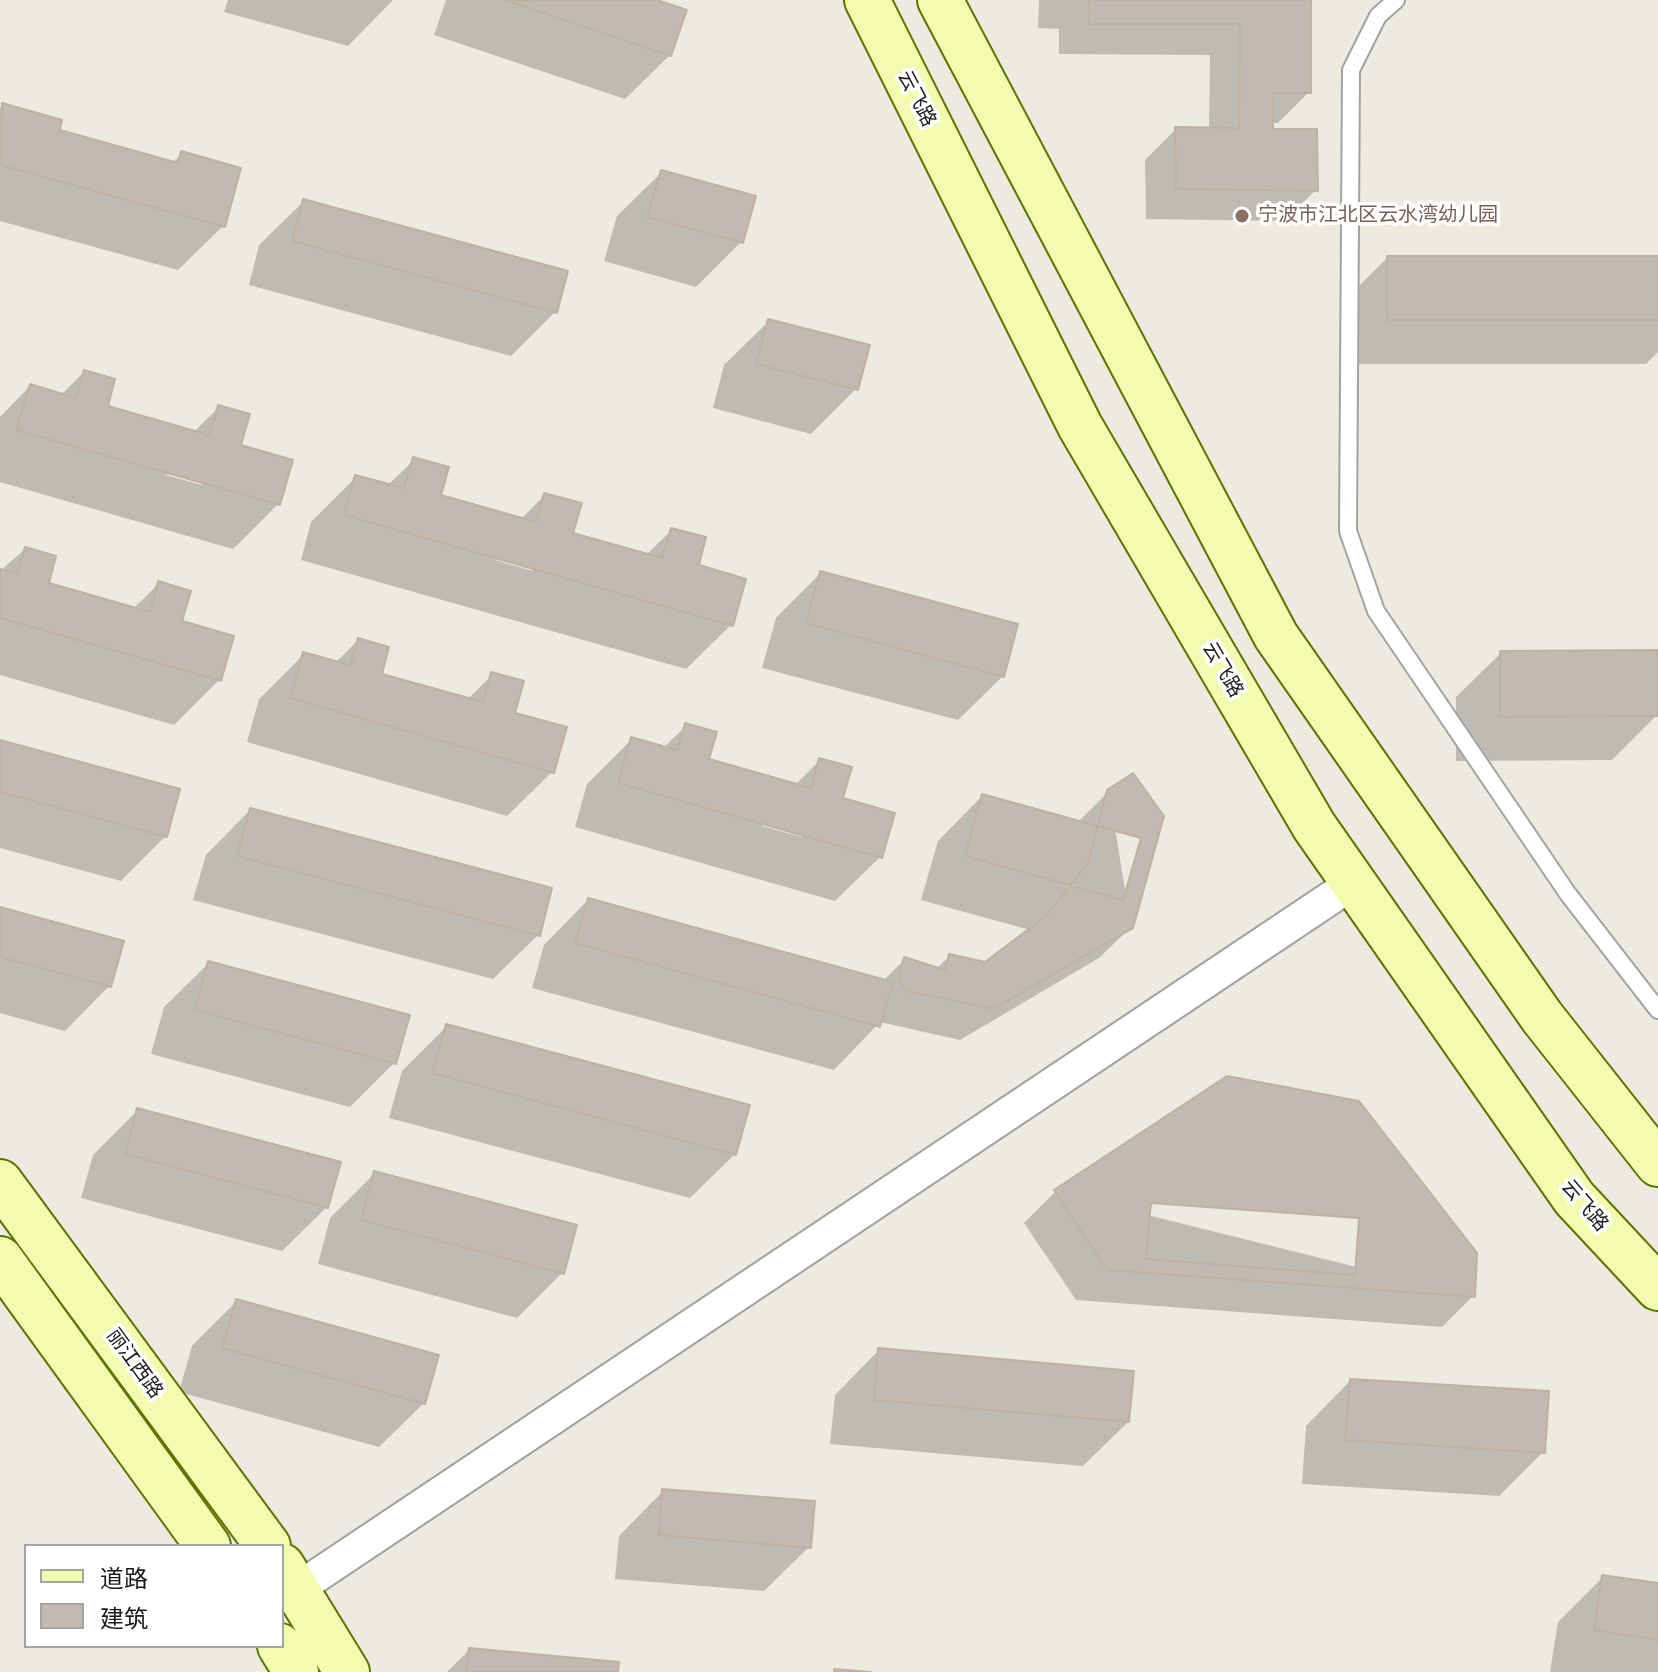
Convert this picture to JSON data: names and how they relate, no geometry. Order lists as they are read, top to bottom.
{
  "streets": {
    "main road": ["云飞路", "丽江西路"]
  },
  "places": ["宁波市江北区云水湾幼儿园"],
  "legend": ["道路", "建筑"]
}
